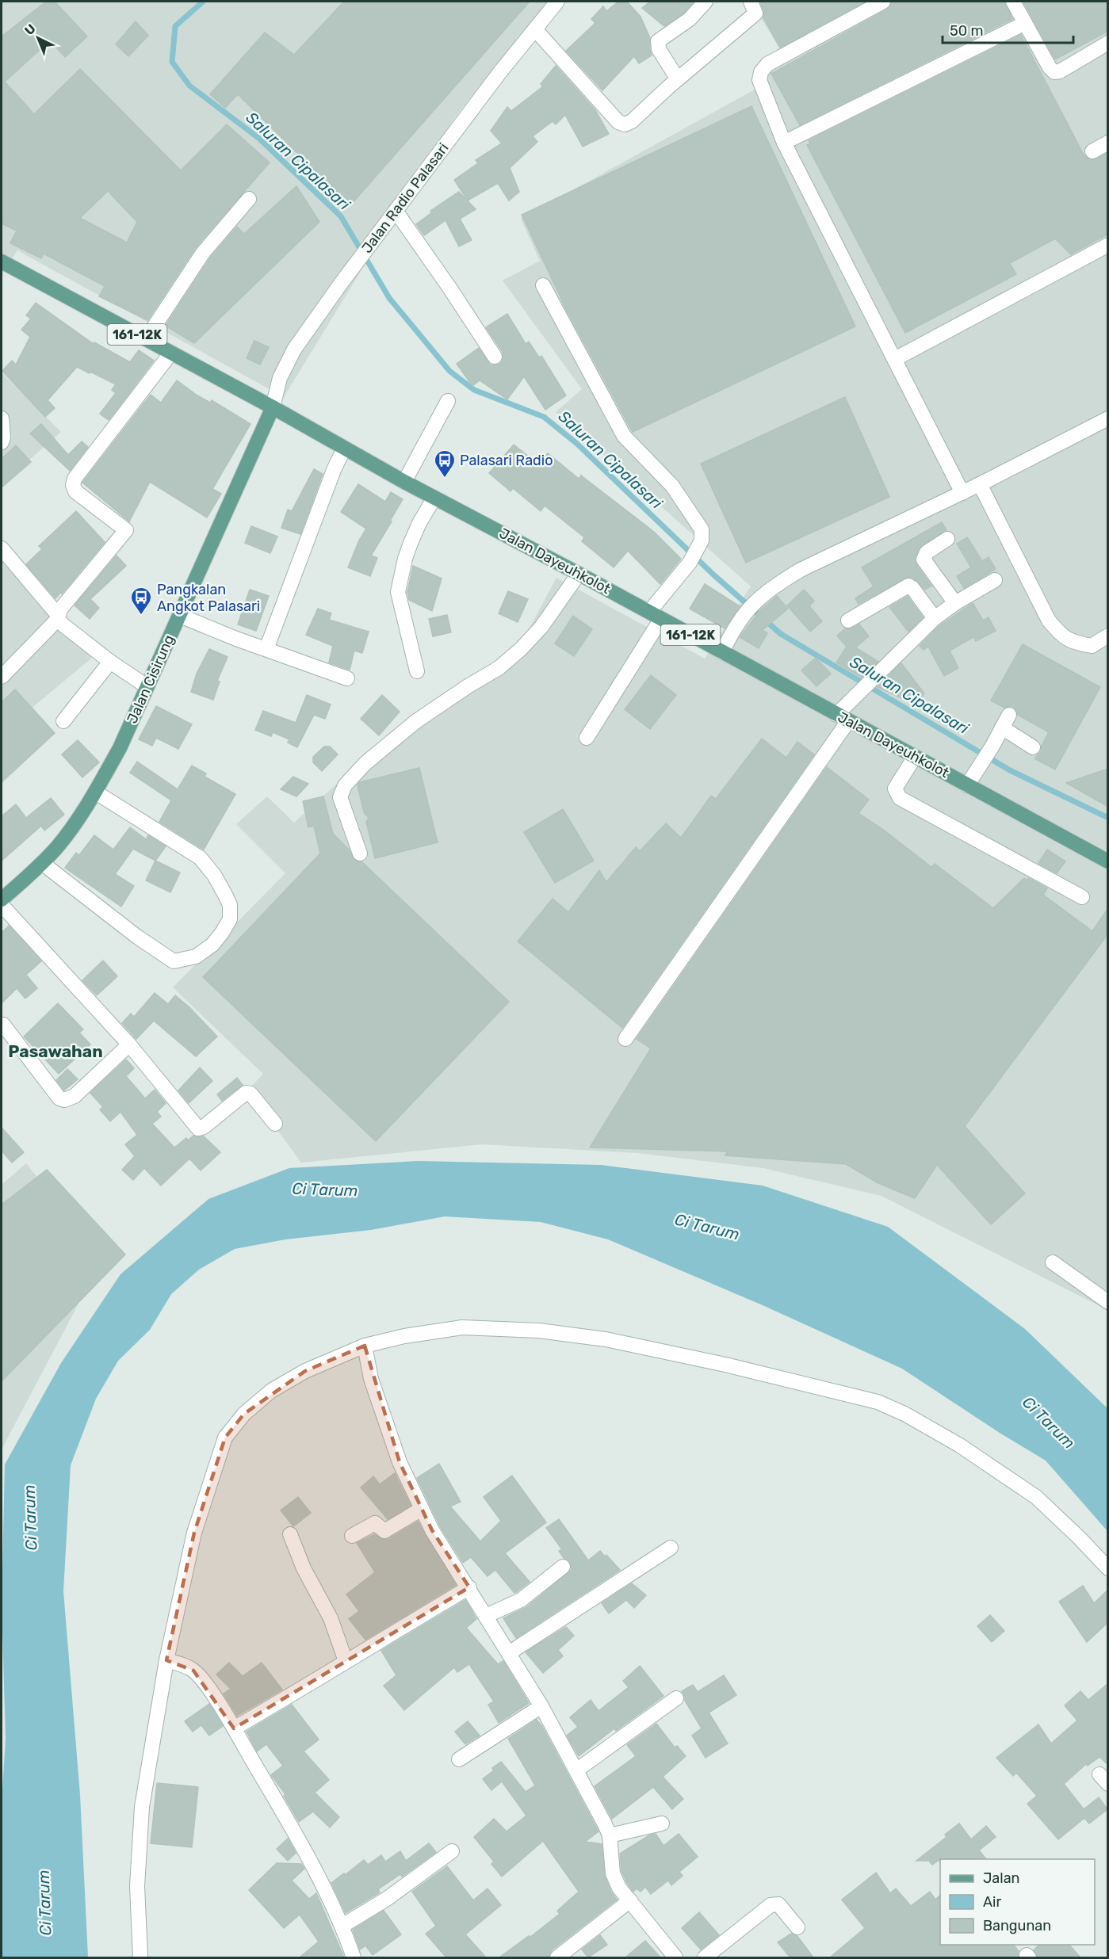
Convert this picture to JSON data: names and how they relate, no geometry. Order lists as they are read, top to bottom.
{
  "streets": {
    "main road": ["161-12K", "Jalan Dayeuhkolot", "Jalan Cisirung"],
    "street": ["Jalan Radio Palasari"]
  },
  "crossings": [
    ["Jalan Radio Palasari", "Jalan Dayeuhkolot"],
    ["Jalan Radio Palasari", "Jalan Cisirung"],
    ["Jalan Dayeuhkolot", "Jalan Cisirung"]
  ],
  "districts": ["Pasawahan"],
  "water": ["Saluran Cipalasari", "Ci Tarum"],
  "places": {
    "bus stop": ["Palasari Radio", "Pangkalan Angkot Palasari"]
  },
  "legend": ["Jalan", "Air", "Bangunan"],
  "scale_bar": "50 m",
  "north": "top left"
}
